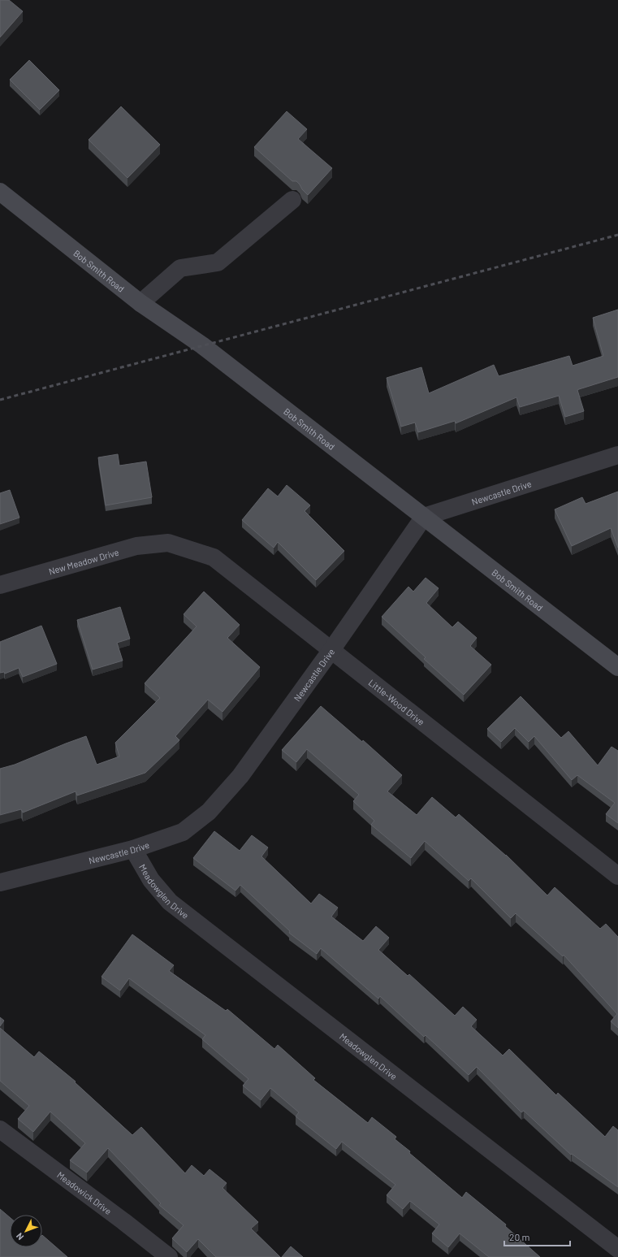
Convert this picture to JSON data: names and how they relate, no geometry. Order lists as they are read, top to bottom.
{
  "streets": {
    "street": [
      "Bob Smith Road",
      "Newcastle Drive",
      "New Meadow Drive",
      "Little-Wood Drive",
      "Meadowglen Drive",
      "Meadowick Drive"
    ]
  },
  "crossings": [
    ["Bob Smith Road", "Newcastle Drive"],
    ["Newcastle Drive", "Little-Wood Drive"],
    ["Newcastle Drive", "Meadowglen Drive"],
    ["New Meadow Drive", "Little-Wood Drive"]
  ],
  "scale_bar": "20 m",
  "north": "bottom left"
}
